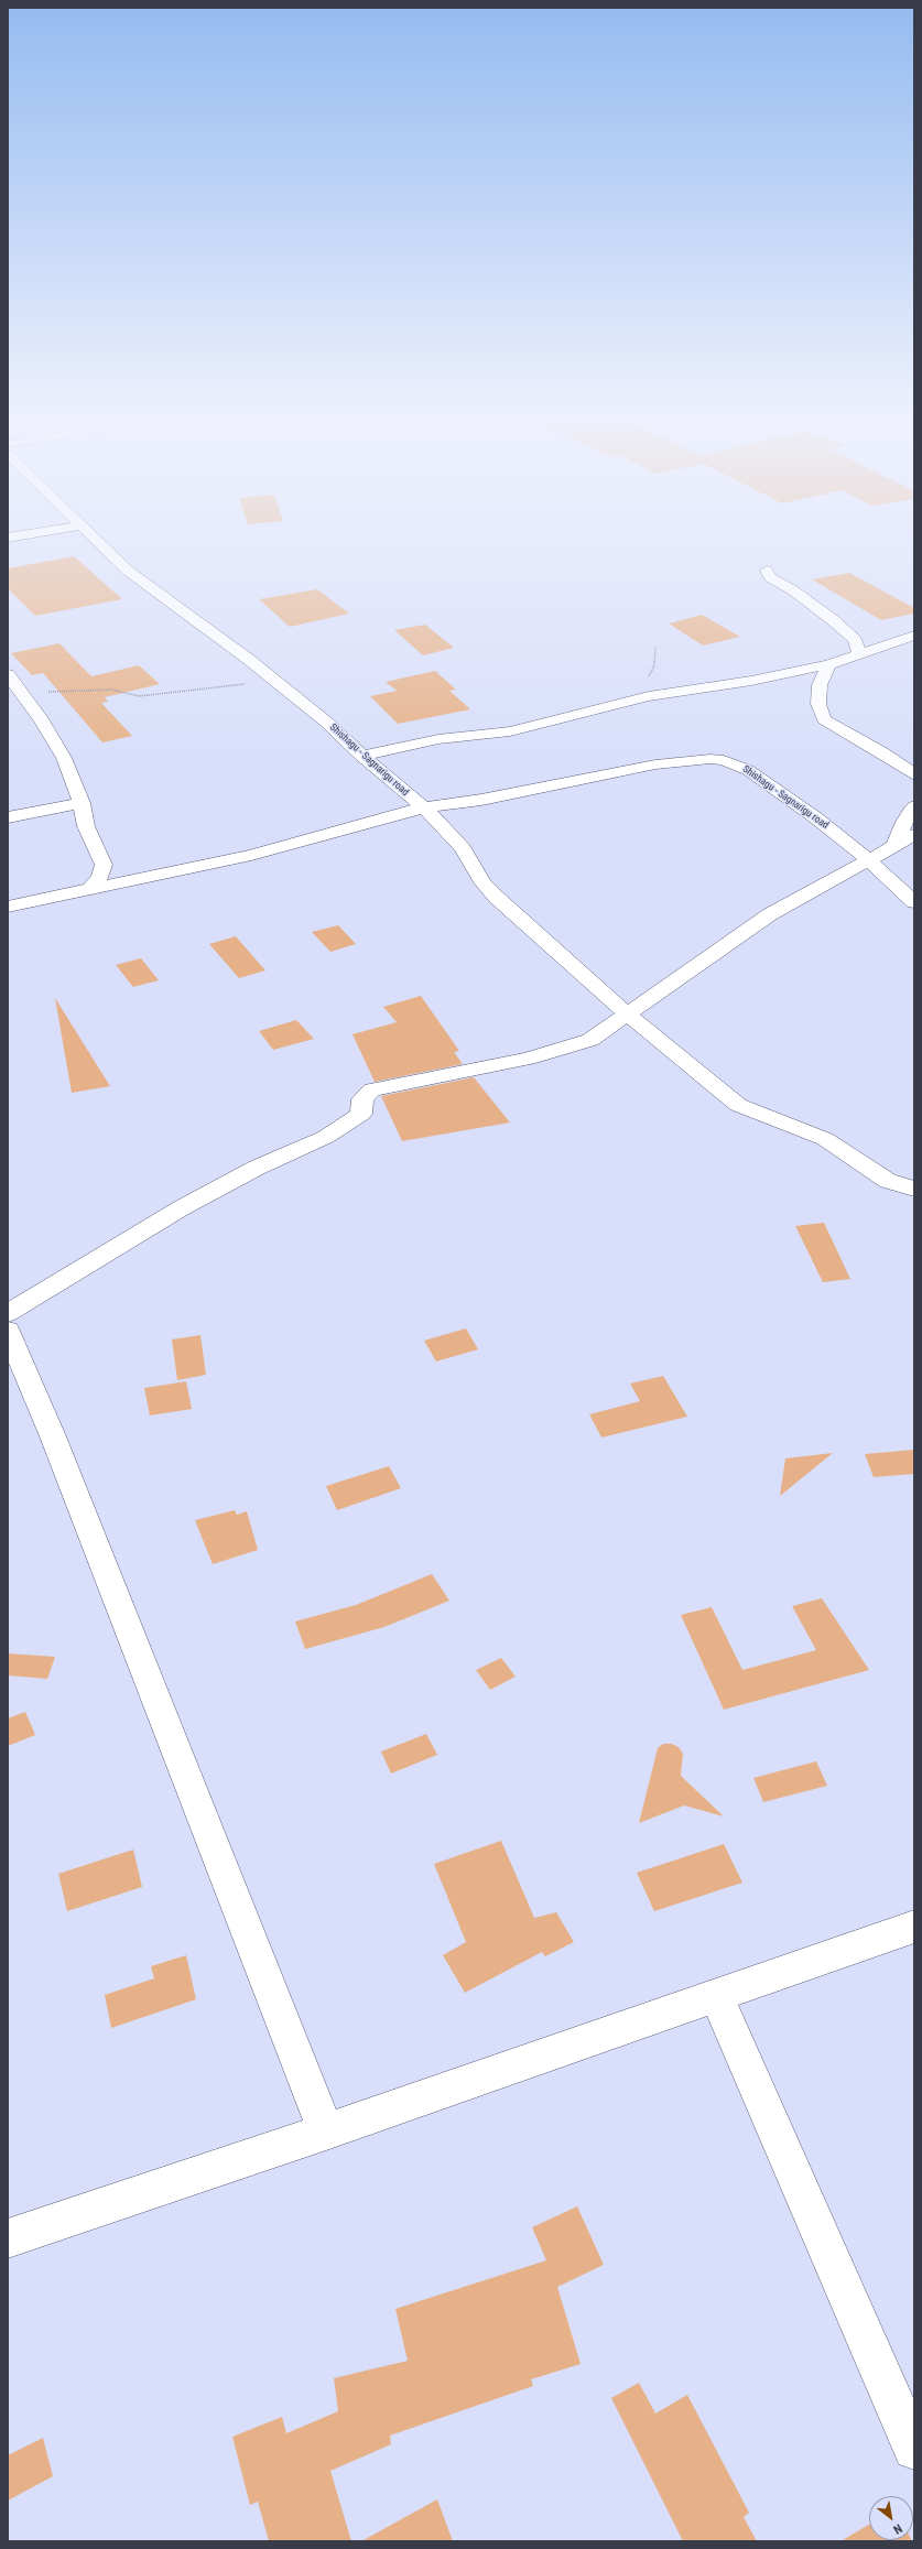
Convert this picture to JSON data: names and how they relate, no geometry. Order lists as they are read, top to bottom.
{
  "streets": {
    "street": ["Shishagu - Sagnarigu road"]
  },
  "north": "bottom right"
}
